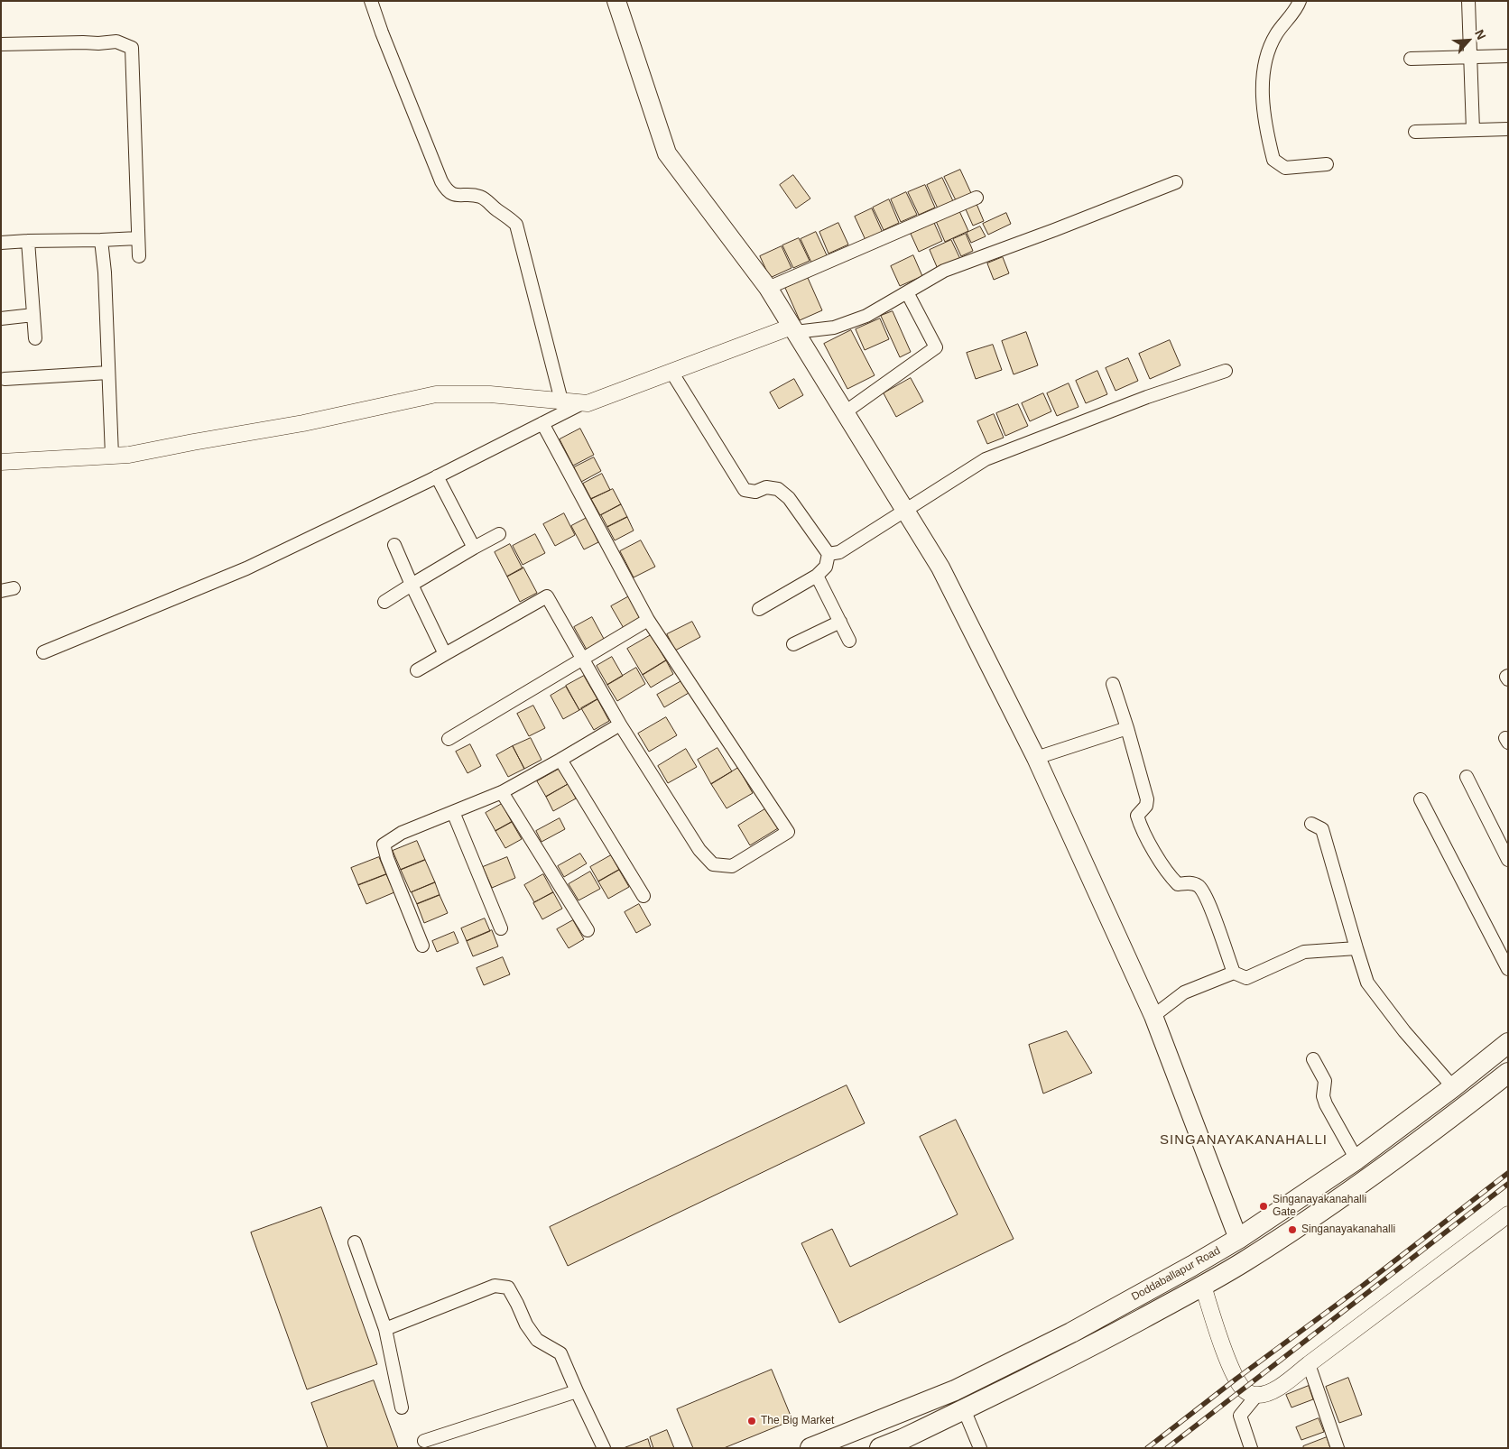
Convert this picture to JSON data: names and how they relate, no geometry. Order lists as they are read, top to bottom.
{
  "streets": {
    "main road": ["Doddaballapur Road"]
  },
  "districts": ["SINGANAYAKANAHALLI"],
  "places": ["Singanayakanahalli Gate", "Singanayakanahalli", "The Big Market"],
  "north": "top right"
}
